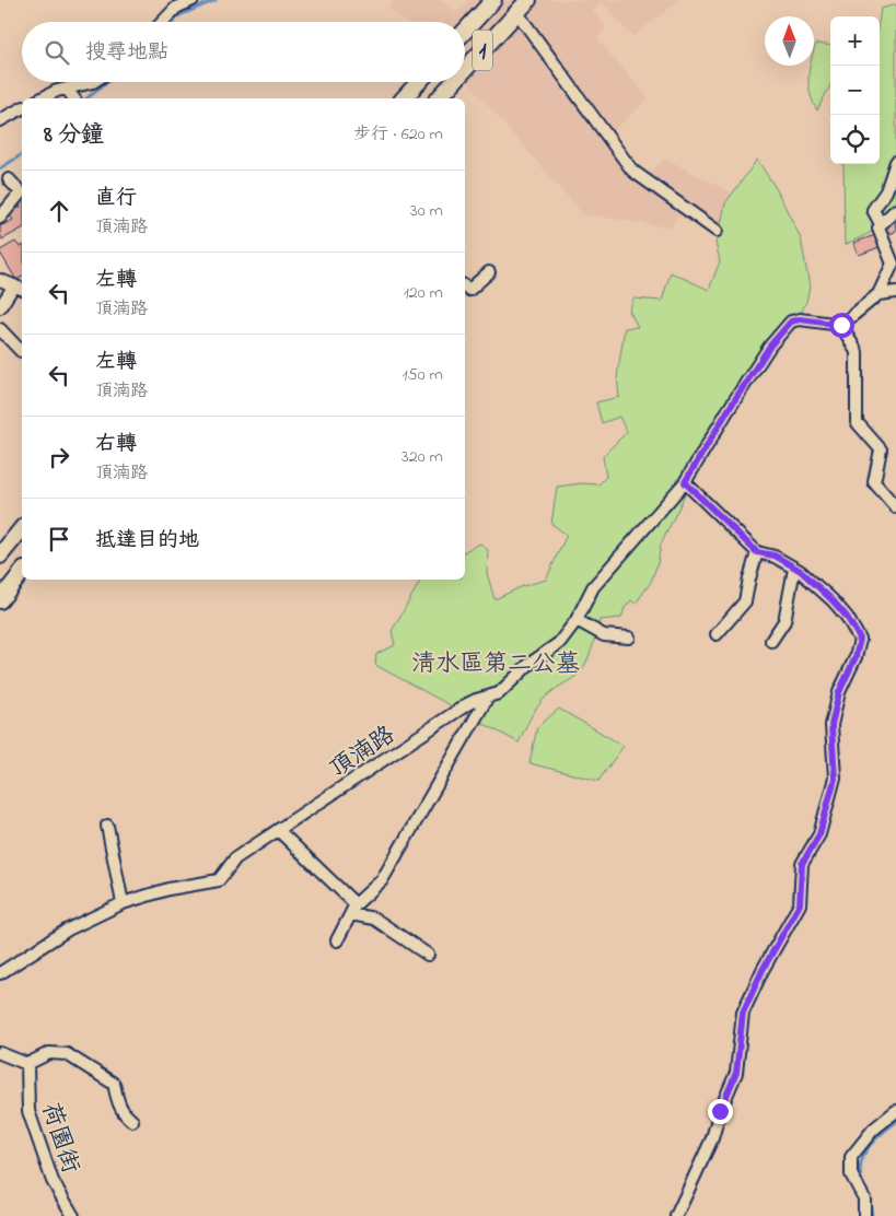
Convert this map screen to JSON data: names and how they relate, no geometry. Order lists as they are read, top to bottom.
{
  "streets": {
    "main road": ["1"],
    "street": ["頂湳路", "荷園街"]
  },
  "parks": ["清水區第二公墓"],
  "north": "top",
  "page": {
    "map_buttons": ["+", "−"],
    "search": "搜尋地點",
    "heading": ["8 分鐘", "步行 · 620 m"],
    "list": [
      ["直行", "頂湳路", "30 m"],
      ["左轉", "頂湳路", "120 m"],
      ["左轉", "頂湳路", "150 m"],
      ["右轉", "頂湳路", "320 m"],
      "抵達目的地"
    ]
  }
}
